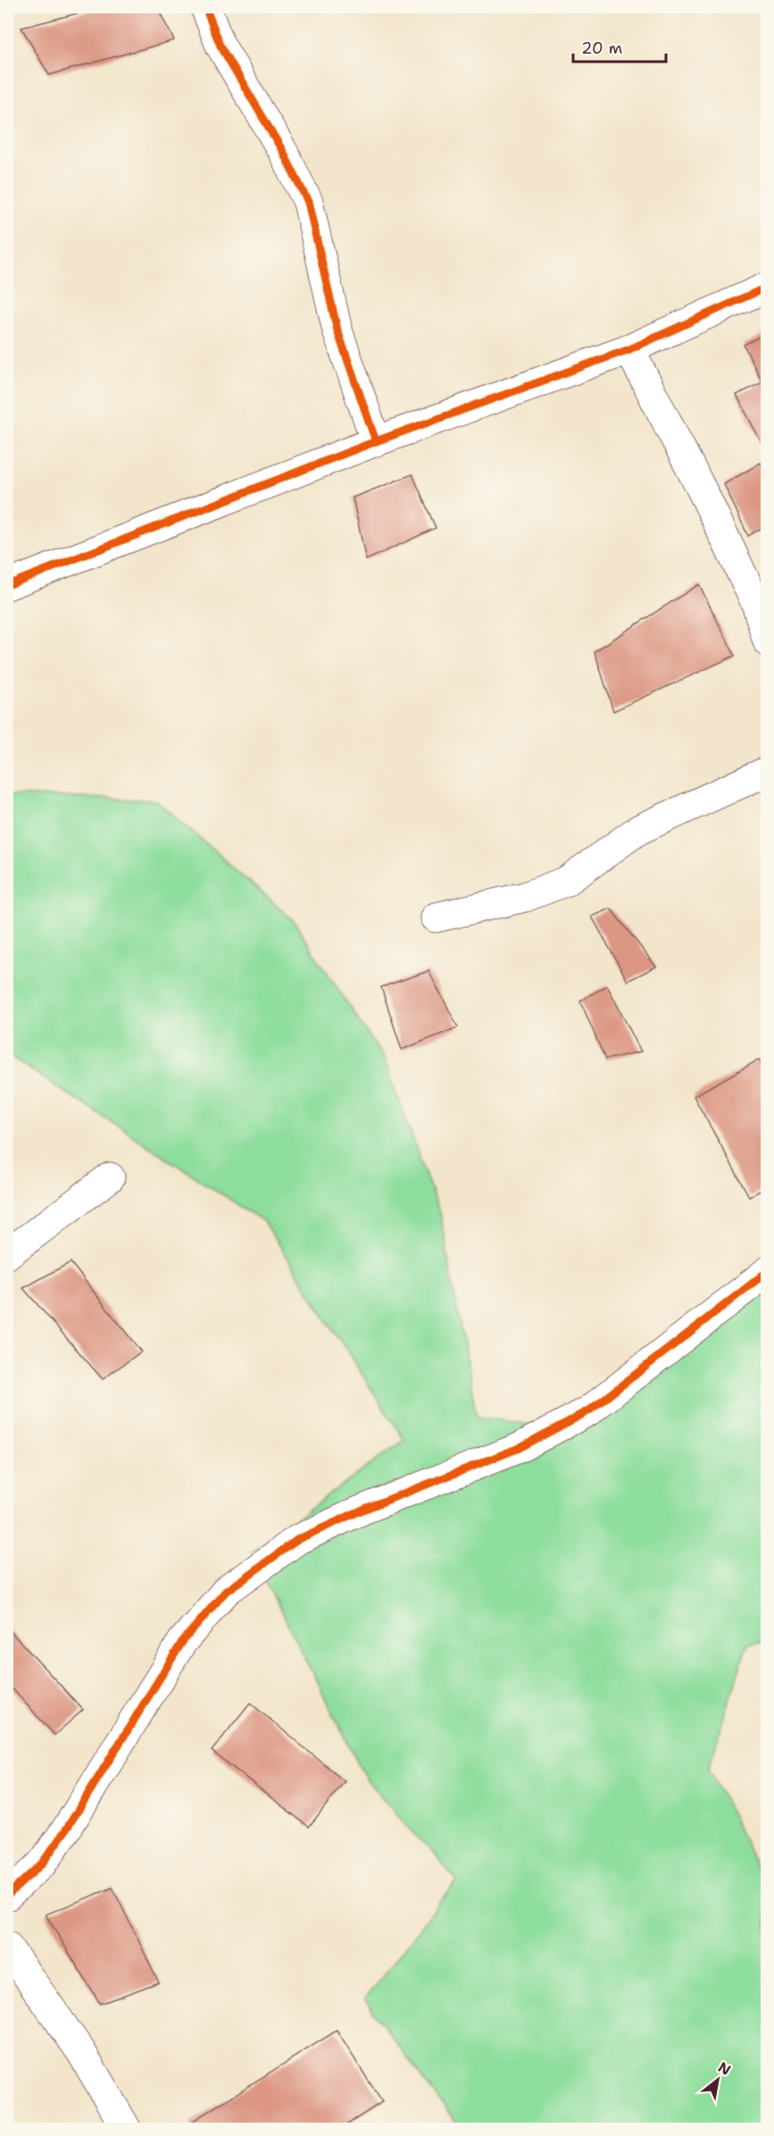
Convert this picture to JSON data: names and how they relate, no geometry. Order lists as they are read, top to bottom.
{
  "scale_bar": "20 m",
  "north": "top right"
}
